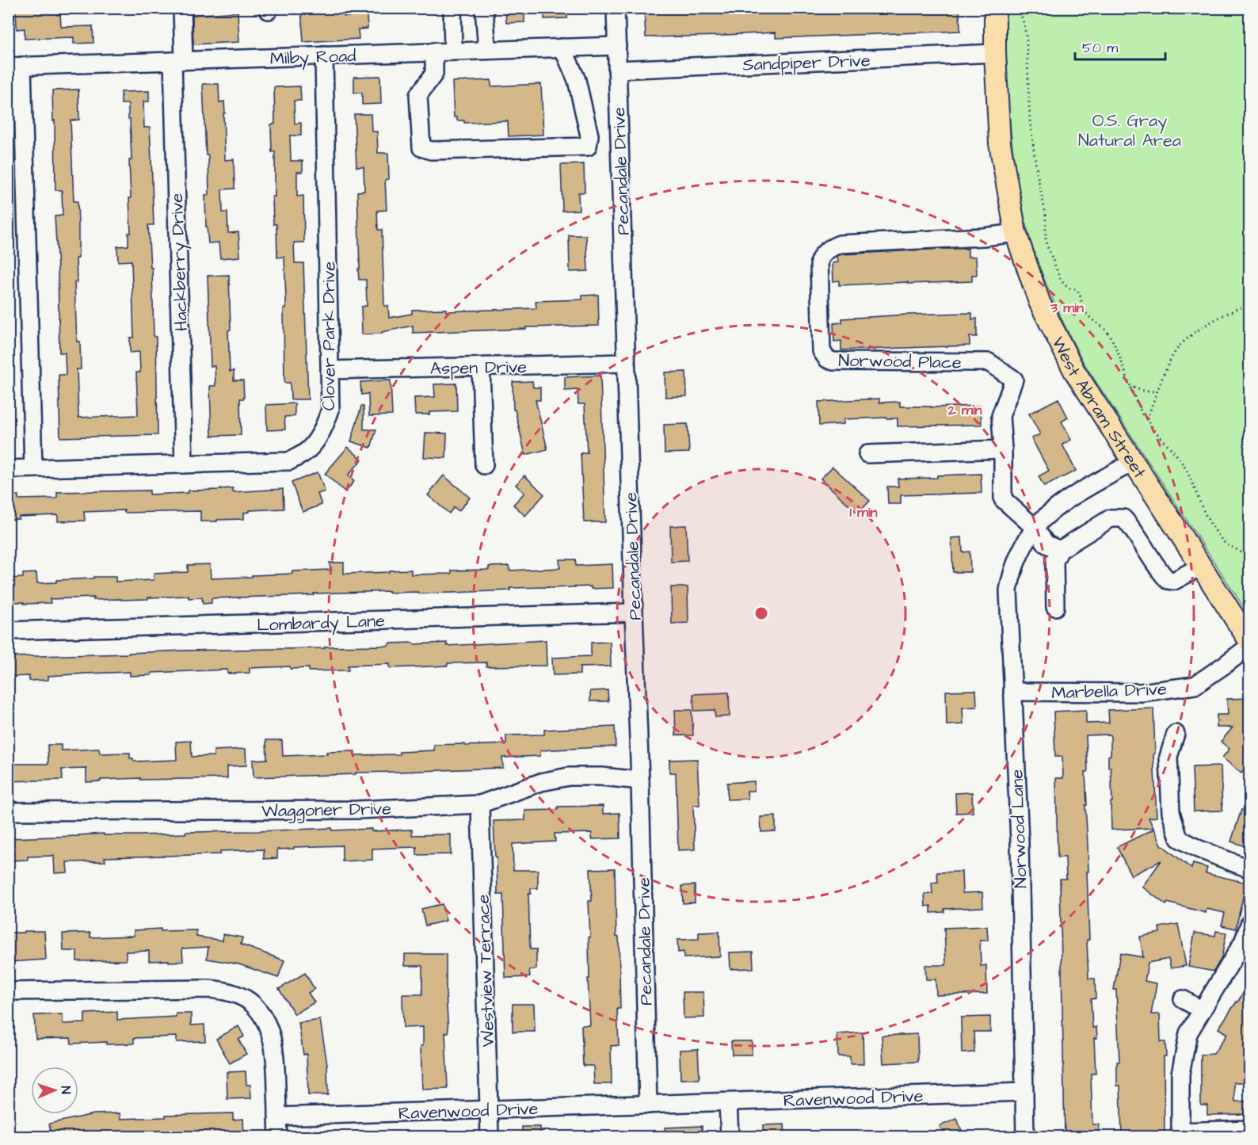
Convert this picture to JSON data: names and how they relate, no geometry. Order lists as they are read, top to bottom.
{
  "streets": {
    "main road": ["West Abram Street"],
    "street": [
      "Milby Road",
      "Sandpiper Drive",
      "Pecandale Drive",
      "Hackberry Drive",
      "Clover Park Drive",
      "Norwood Place",
      "Aspen Drive",
      "Lombardy Lane",
      "Marbella Drive",
      "Waggoner Drive",
      "Norwood Lane",
      "Westview Terrace",
      "Ravenwood Drive"
    ]
  },
  "crossings": [
    ["Milby Road", "Pecandale Drive"],
    ["Milby Road", "Hackberry Drive"],
    ["Milby Road", "Clover Park Drive"],
    ["Sandpiper Drive", "Pecandale Drive"],
    ["Sandpiper Drive", "West Abram Street"],
    ["Pecandale Drive", "Aspen Drive"],
    ["Pecandale Drive", "Lombardy Lane"],
    ["Pecandale Drive", "Waggoner Drive"],
    ["Pecandale Drive", "Ravenwood Drive"],
    ["Hackberry Drive", "Clover Park Drive"],
    ["Clover Park Drive", "Aspen Drive"],
    ["Norwood Place", "West Abram Street"],
    ["West Abram Street", "Norwood Lane"],
    ["Marbella Drive", "Norwood Lane"],
    ["Waggoner Drive", "Westview Terrace"],
    ["Norwood Lane", "Ravenwood Drive"],
    ["Westview Terrace", "Ravenwood Drive"]
  ],
  "parks": ["O.S. Gray Natural Area"],
  "scale_bar": "50 m",
  "north": "right",
  "rings": ["3 min", "2 min", "1 min"]
}
